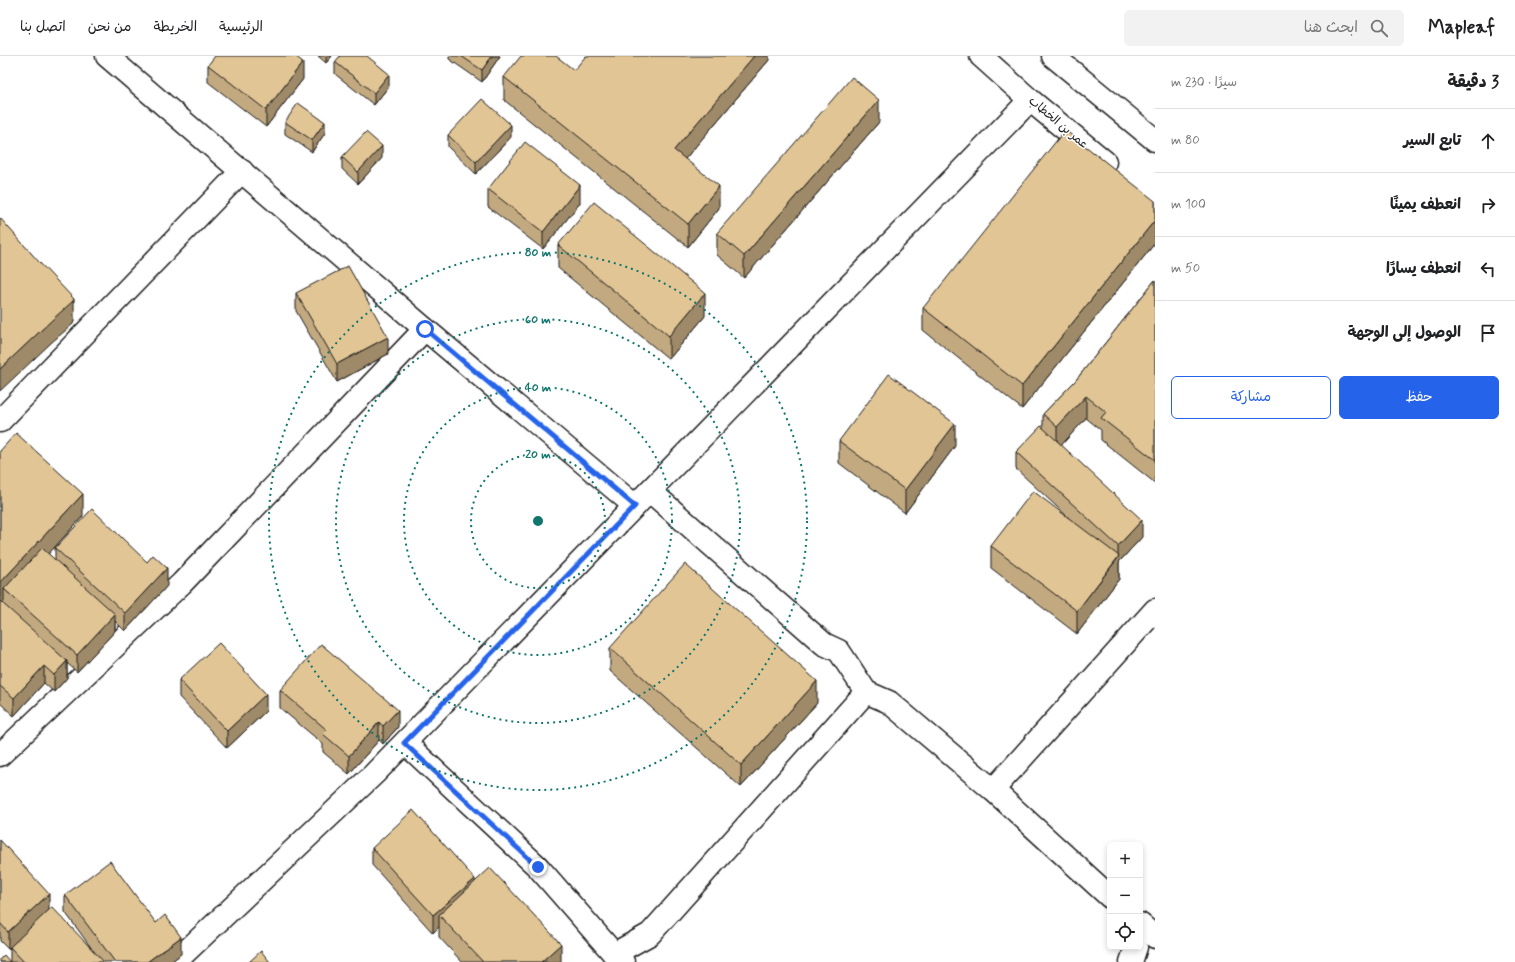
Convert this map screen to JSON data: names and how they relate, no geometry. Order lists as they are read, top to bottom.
{
  "streets": {
    "street": ["عمر بن الخطاب"]
  },
  "page": {
    "header": "Mapleaf",
    "search": "ابحث هنا",
    "nav": [
      "الرئيسية",
      "الخريطة",
      "من نحن",
      "اتصل بنا"
    ],
    "heading": ["3 دقيقة", "سيرًا · 230 m"],
    "list": [
      ["تابع السير", "80 m"],
      ["انعطف يمينًا", "100 m"],
      ["انعطف يسارًا", "50 m"],
      "الوصول إلى الوجهة"
    ],
    "buttons": ["حفظ", "مشاركة"],
    "map_buttons": ["+", "−"]
  },
  "rings": [
    "80 m",
    "60 m",
    "40 m",
    "20 m"
  ]
}
